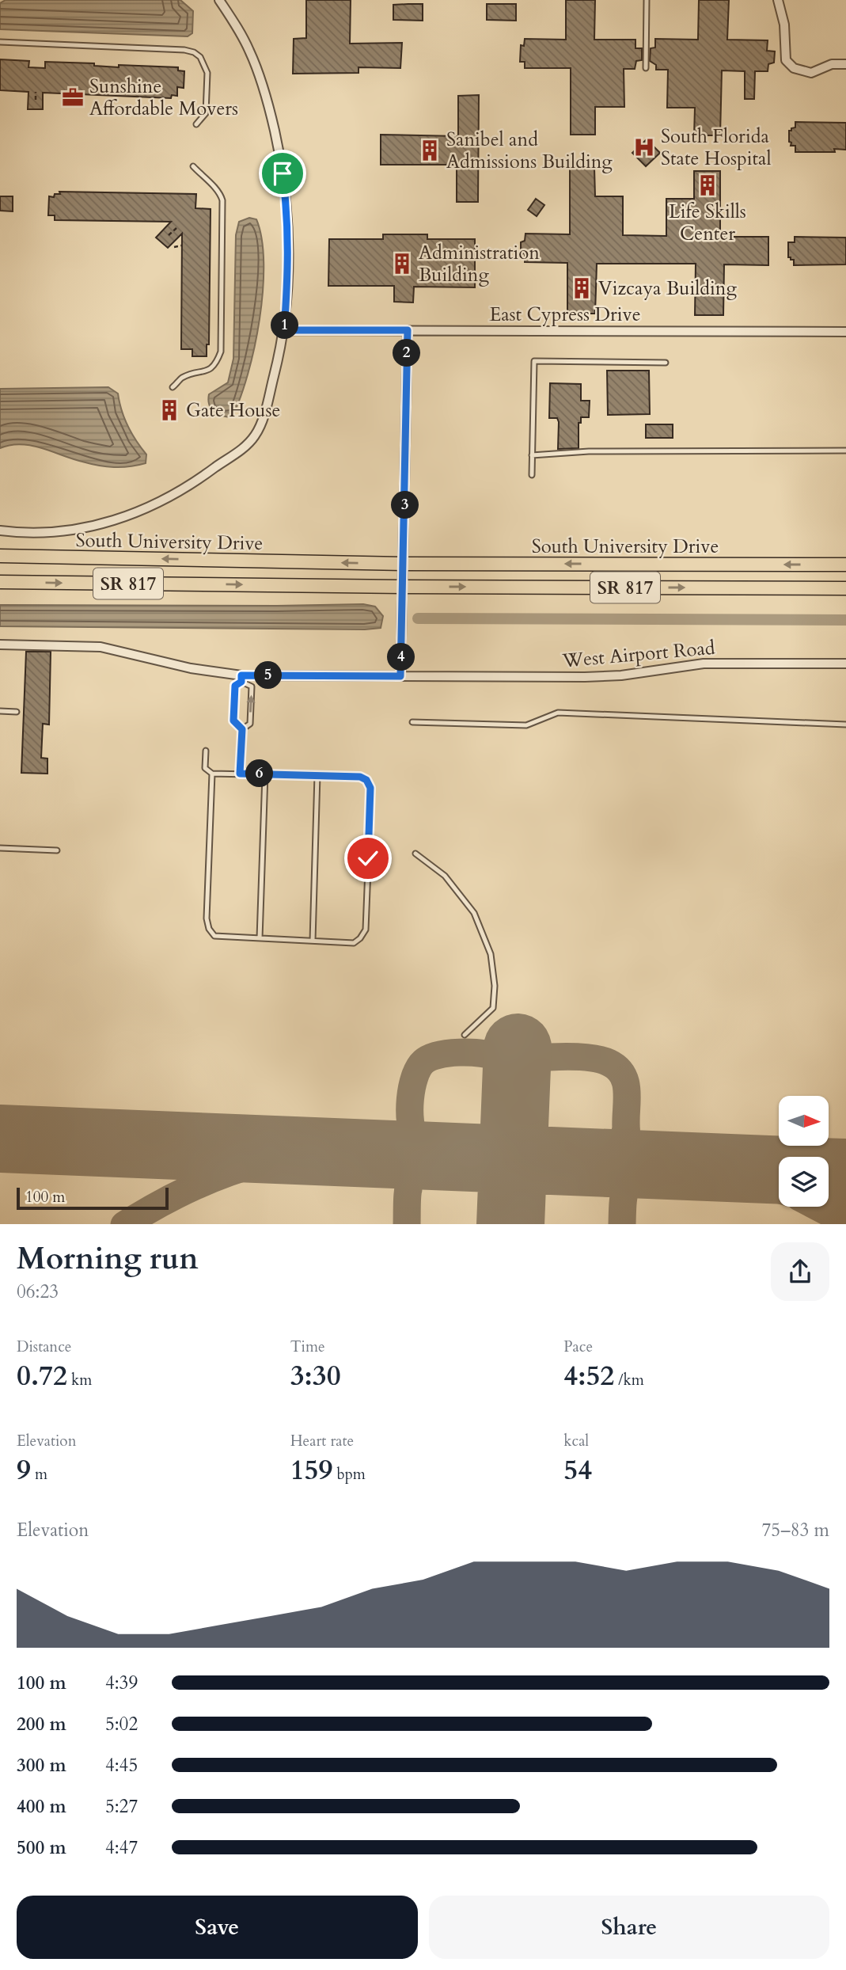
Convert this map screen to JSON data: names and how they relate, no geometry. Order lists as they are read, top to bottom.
{
  "streets": {
    "main road": ["South University Drive", "SR 817"],
    "street": ["East Cypress Drive", "West Airport Road"]
  },
  "places": {
    "office": ["Sunshine Affordable Movers"],
    "hospital": ["South Florida State Hospital"],
    "building": [
      "Sanibel and Admissions Building",
      "Life Skills Center",
      "Administration Building",
      "Vizcaya Building",
      "Gate House"
    ]
  },
  "scale_bar": "100 m",
  "north": "right",
  "page": {
    "pins": [
      "1",
      "2",
      "3",
      "4",
      "5",
      "6"
    ],
    "scale": "100 m",
    "heading": ["Morning run", "06:23"],
    "stats": [
      ["Distance", "0.72 km"],
      ["Time", "3:30"],
      ["Pace", "4:52 /km"],
      ["Elevation", "9 m"],
      ["Heart rate", "159 bpm"],
      ["kcal", "54"]
    ],
    "chart": ["Elevation", "75–83 m"],
    "list": [
      {
        "name": "100 m",
        "note": "4:39"
      },
      {
        "name": "200 m",
        "note": "5:02"
      },
      {
        "name": "300 m",
        "note": "4:45"
      },
      {
        "name": "400 m",
        "note": "5:27"
      },
      {
        "name": "500 m",
        "note": "4:47"
      }
    ],
    "buttons": ["Save", "Share"]
  }
}
